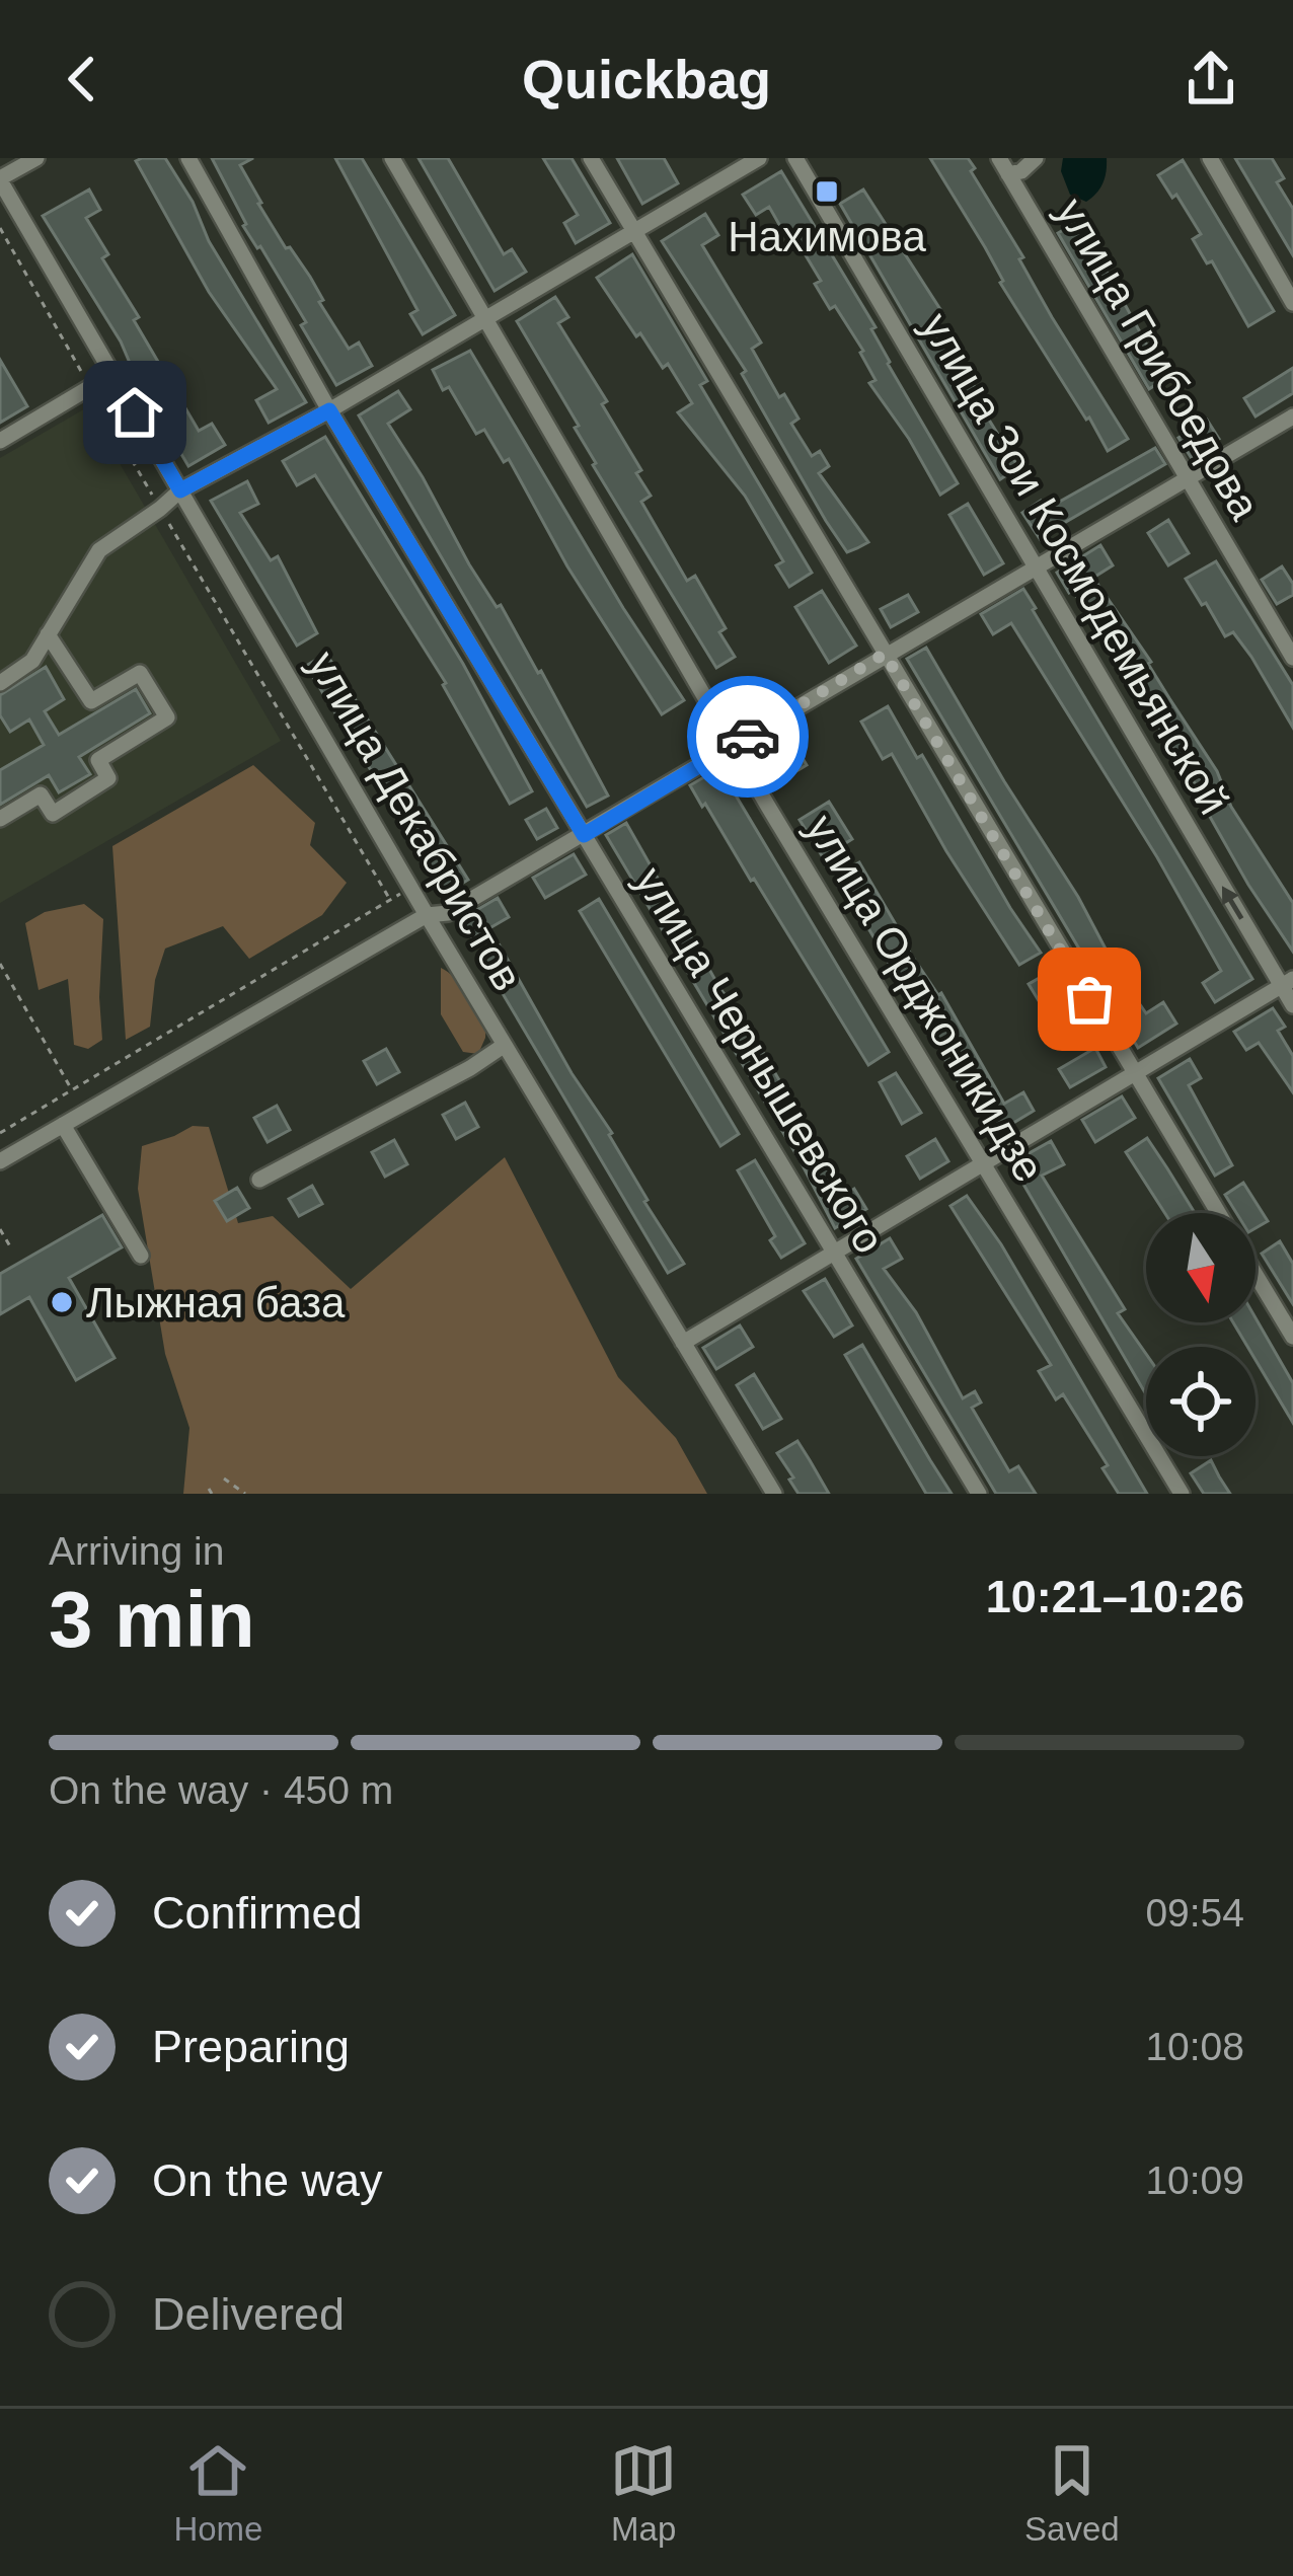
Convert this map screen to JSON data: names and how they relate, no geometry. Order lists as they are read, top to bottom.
{
  "streets": {
    "street": [
      "улица Грибоедова",
      "улица Зои Космодемьянской",
      "улица Декабристов",
      "улица Орджоникидзе",
      "улица Чернышевского"
    ]
  },
  "one_way": ["улица Зои Космодемьянской"],
  "places": {
    "transit": ["Нахимова"],
    "other": ["Лыжная база"]
  },
  "north": "bottom",
  "page": {
    "header": "Quickbag",
    "heading": ["3 min", "Arriving in", "10:21–10:26"],
    "bar": "On the way · 450 m",
    "list": [
      ["Confirmed", "09:54"],
      ["Preparing", "10:08"],
      ["On the way", "10:09"],
      "Delivered"
    ],
    "tabs": ["Home", "Map", "Saved"]
  }
}
